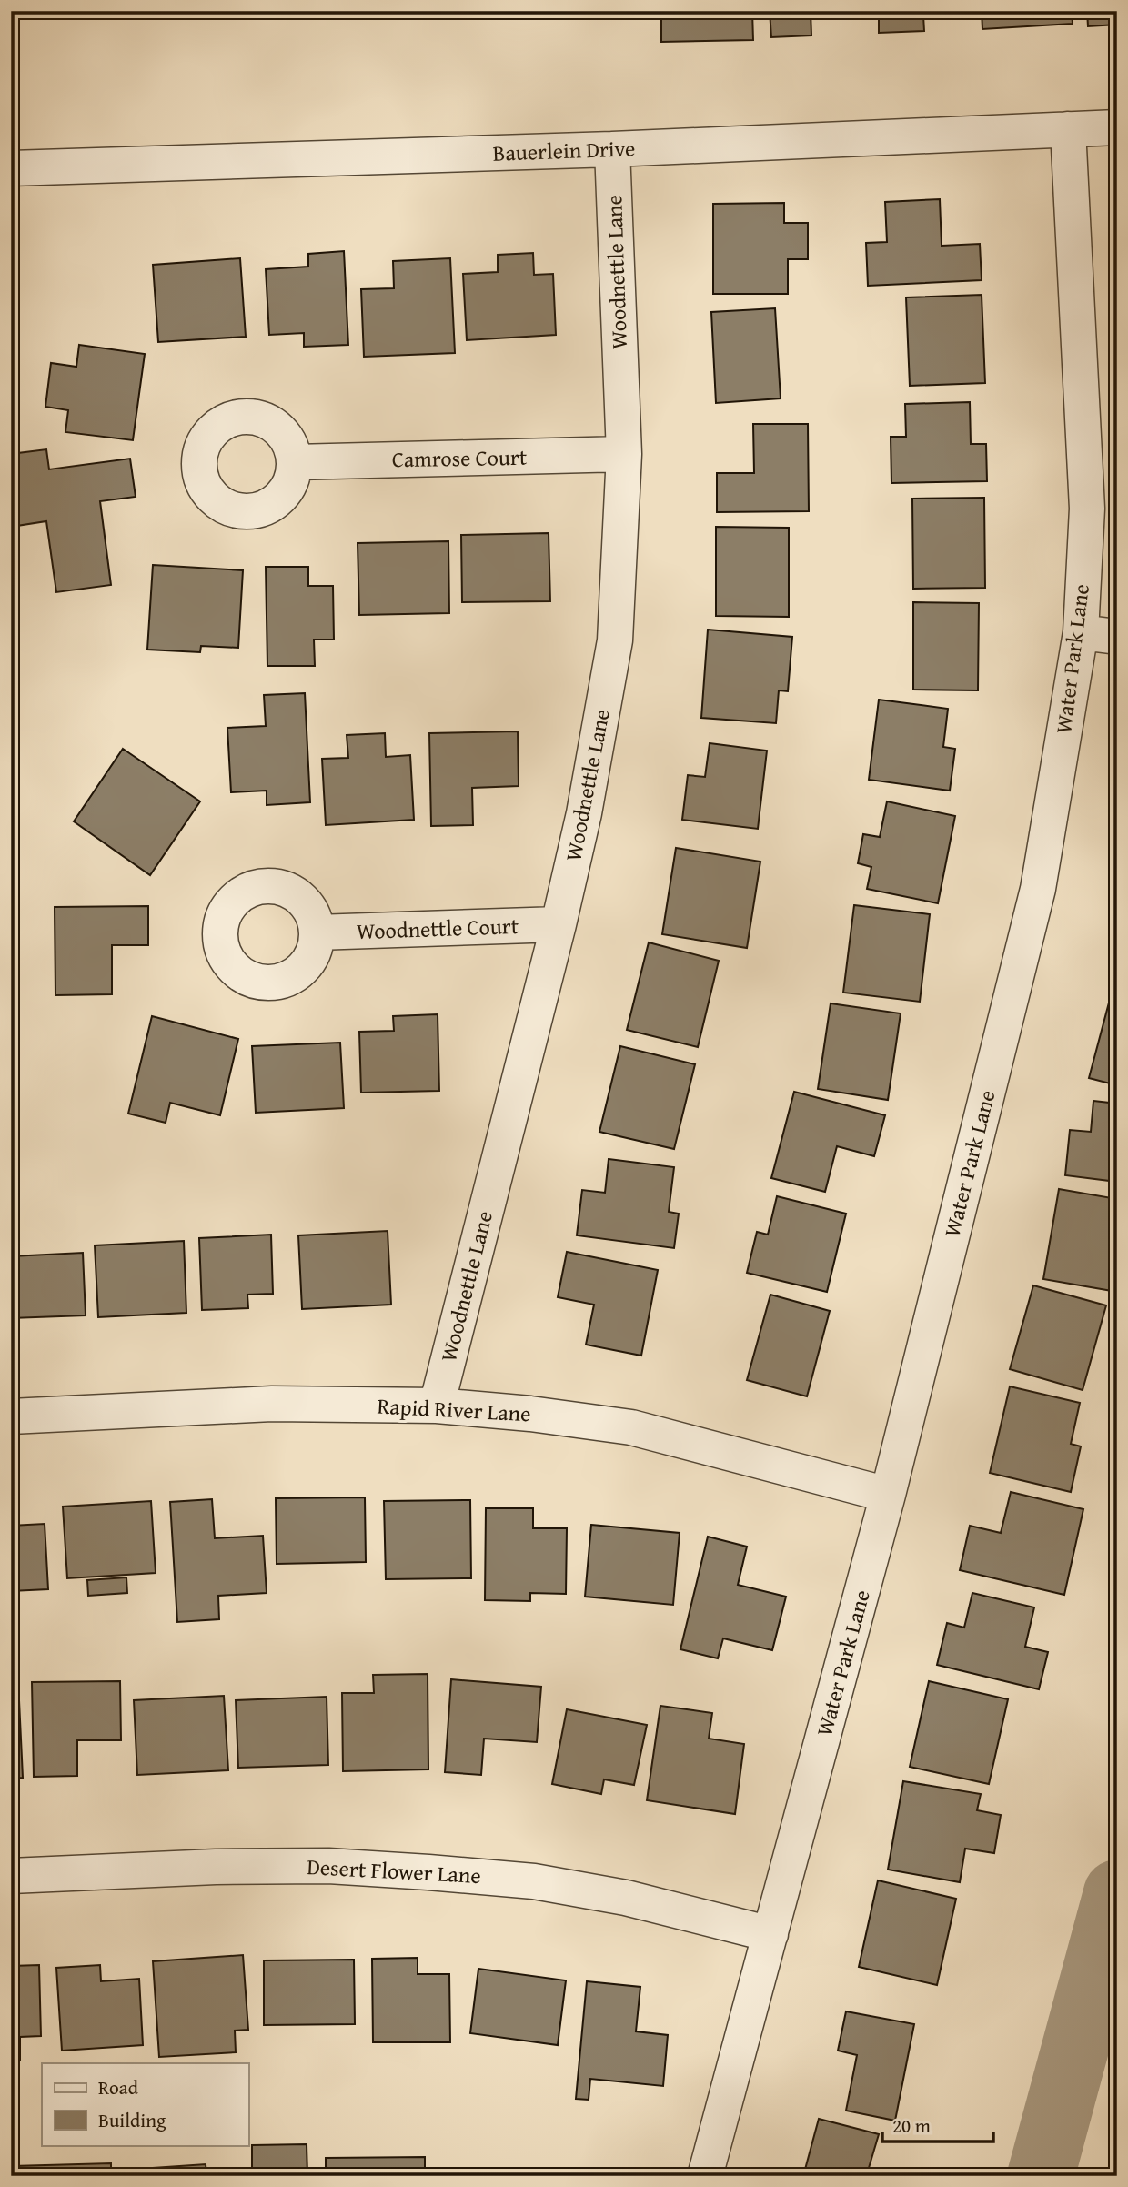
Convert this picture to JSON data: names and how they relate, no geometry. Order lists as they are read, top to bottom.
{
  "streets": {
    "street": [
      "Bauerlein Drive",
      "Woodnettle Lane",
      "Camrose Court",
      "Water Park Lane",
      "Woodnettle Court",
      "Rapid River Lane",
      "Desert Flower Lane"
    ]
  },
  "crossings": [
    ["Bauerlein Drive", "Woodnettle Lane"],
    ["Bauerlein Drive", "Water Park Lane"],
    ["Woodnettle Lane", "Camrose Court"],
    ["Woodnettle Lane", "Woodnettle Court"],
    ["Woodnettle Lane", "Rapid River Lane"],
    ["Water Park Lane", "Rapid River Lane"],
    ["Water Park Lane", "Desert Flower Lane"]
  ],
  "legend": ["Road", "Building"],
  "scale_bar": "20 m"
}
